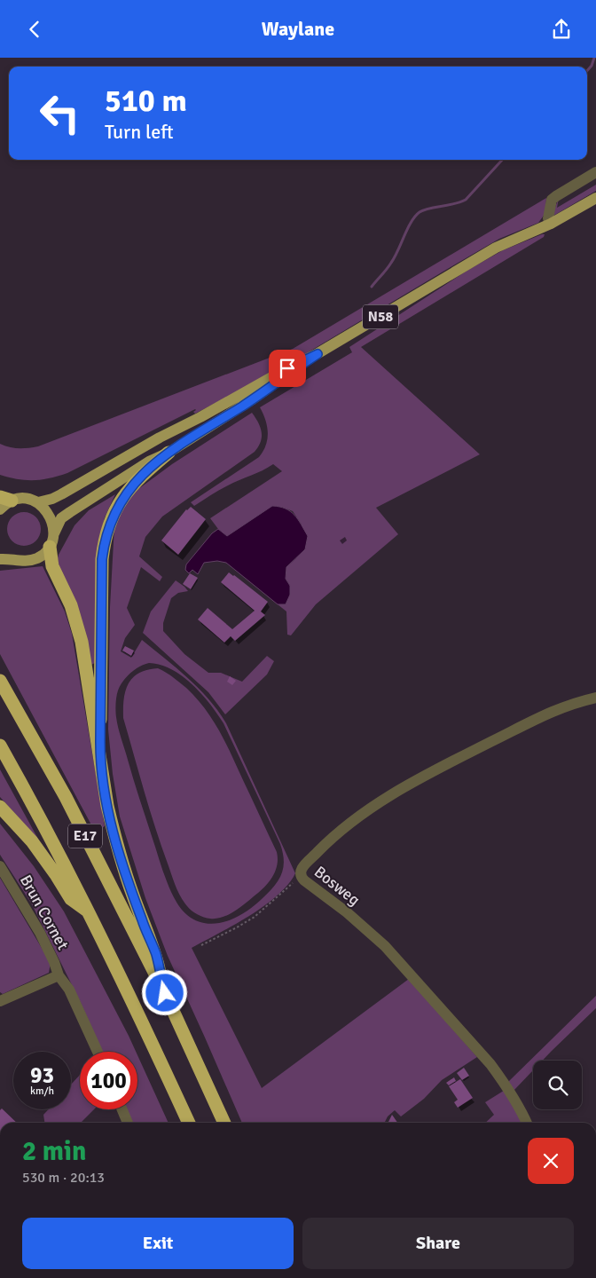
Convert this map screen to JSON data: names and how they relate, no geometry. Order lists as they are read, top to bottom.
{
  "streets": {
    "highway": ["E17"],
    "main road": ["N58"],
    "street": ["Bosweg", "Brun Cornet"]
  },
  "page": {
    "header": "Waylane",
    "turn": ["510 m", "Turn left"],
    "speed": "93 km/h",
    "limit": "100",
    "heading": ["2 min", "530 m · 20:13"],
    "buttons": ["Exit", "Share"]
  }
}
